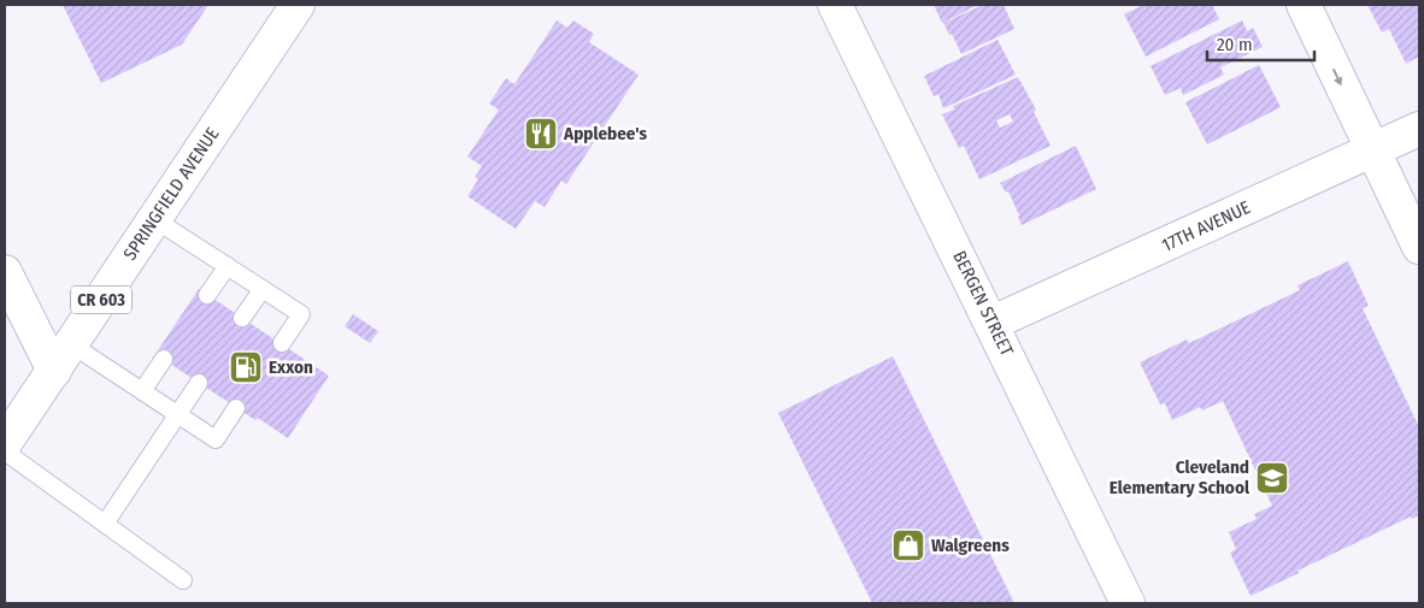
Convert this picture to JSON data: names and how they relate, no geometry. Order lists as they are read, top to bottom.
{
  "streets": {
    "main road": [
      "SPRINGFIELD AVENUE",
      "17TH AVENUE",
      "CR 603",
      "BERGEN STREET"
    ]
  },
  "crossings": [
    ["17TH AVENUE", "BERGEN STREET"]
  ],
  "places": {
    "restaurant": ["Applebee's"],
    "fuel station": ["Exxon"],
    "school or university": ["Cleveland Elementary School"],
    "shop": ["Walgreens"]
  },
  "scale_bar": "20 m"
}
